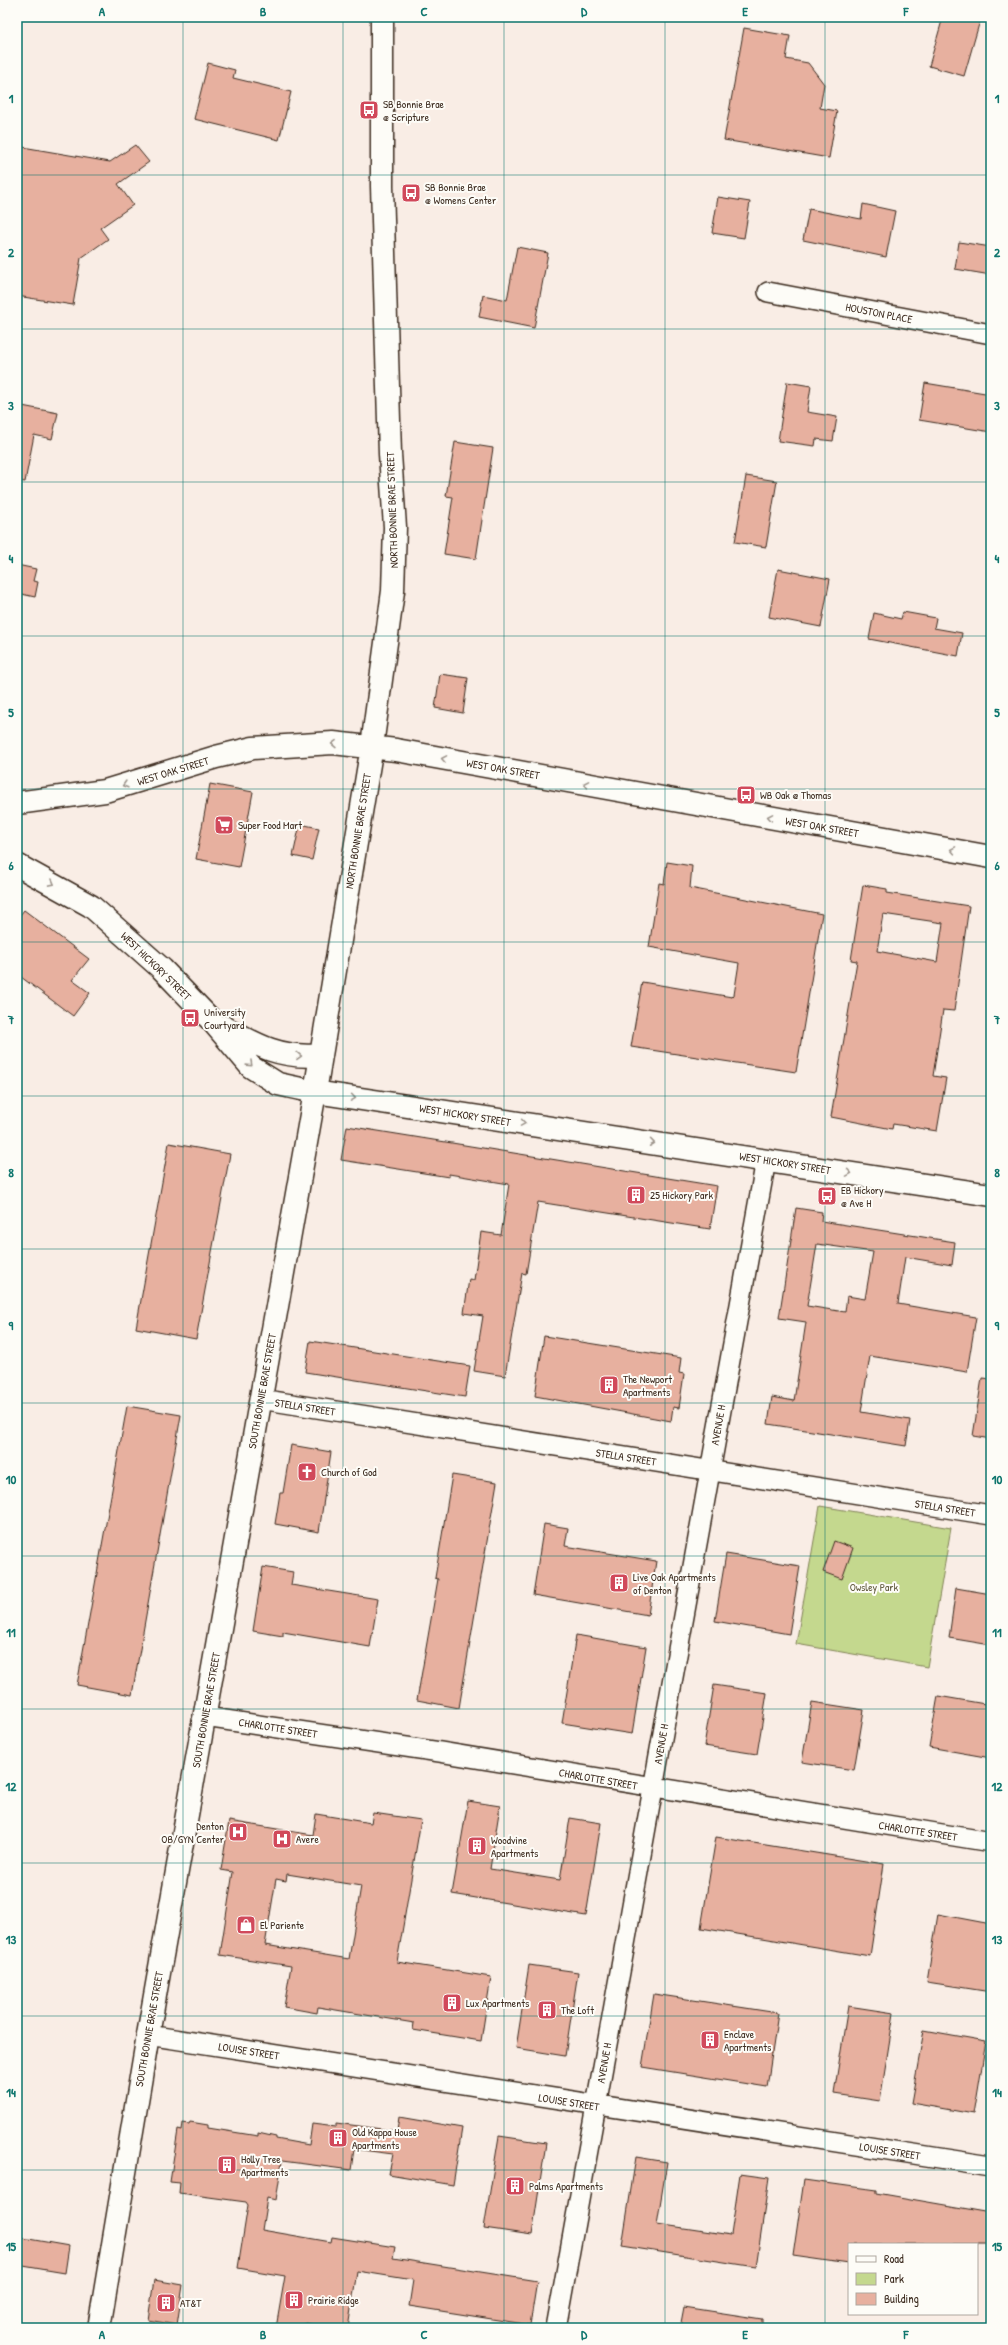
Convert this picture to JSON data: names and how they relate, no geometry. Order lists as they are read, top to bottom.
{
  "streets": {
    "main road": [
      "NORTH BONNIE BRAE STREET",
      "WEST OAK STREET",
      "WEST HICKORY STREET",
      "SOUTH BONNIE BRAE STREET"
    ],
    "street": [
      "HOUSTON PLACE",
      "STELLA STREET",
      "AVENUE H",
      "CHARLOTTE STREET",
      "LOUISE STREET"
    ]
  },
  "crossings": [
    ["NORTH BONNIE BRAE STREET", "WEST OAK STREET"],
    ["NORTH BONNIE BRAE STREET", "WEST HICKORY STREET"],
    ["NORTH BONNIE BRAE STREET", "SOUTH BONNIE BRAE STREET"],
    ["WEST HICKORY STREET", "SOUTH BONNIE BRAE STREET"],
    ["WEST HICKORY STREET", "AVENUE H"],
    ["SOUTH BONNIE BRAE STREET", "STELLA STREET"],
    ["SOUTH BONNIE BRAE STREET", "CHARLOTTE STREET"],
    ["SOUTH BONNIE BRAE STREET", "LOUISE STREET"],
    ["STELLA STREET", "AVENUE H"],
    ["AVENUE H", "CHARLOTTE STREET"],
    ["AVENUE H", "LOUISE STREET"]
  ],
  "one_way": ["WEST OAK STREET", "WEST HICKORY STREET"],
  "parks": ["Owsley Park"],
  "places": {
    "bus stop": [
      "SB Bonnie Brae @ Scripture",
      "SB Bonnie Brae @ Womens Center",
      "WB Oak @ Thomas",
      "University Courtyard",
      "EB Hickory @ Ave H"
    ],
    "supermarket": ["Super Food Mart"],
    "building": [
      "25 Hickory Park",
      "The Newport Apartments",
      "Live Oak Apartments of Denton",
      "Woodvine Apartments",
      "Lux Apartments",
      "The Loft",
      "Enclave Apartments",
      "Old Kappa House Apartments",
      "Holly Tree Apartments",
      "Palms Apartments",
      "Prairie Ridge",
      "AT&T"
    ],
    "church": ["Church of God"],
    "hospital": ["Denton OB/GYN Center", "Avere"],
    "shop": ["El Pariente"]
  },
  "legend": ["Road", "Park", "Building"],
  "grid": {
    "columns": [
      "A",
      "B",
      "C",
      "D",
      "E",
      "F"
    ],
    "rows": [
      "1",
      "2",
      "3",
      "4",
      "5",
      "6",
      "7",
      "8",
      "9",
      "10",
      "11",
      "12",
      "13",
      "14",
      "15"
    ]
  }
}
